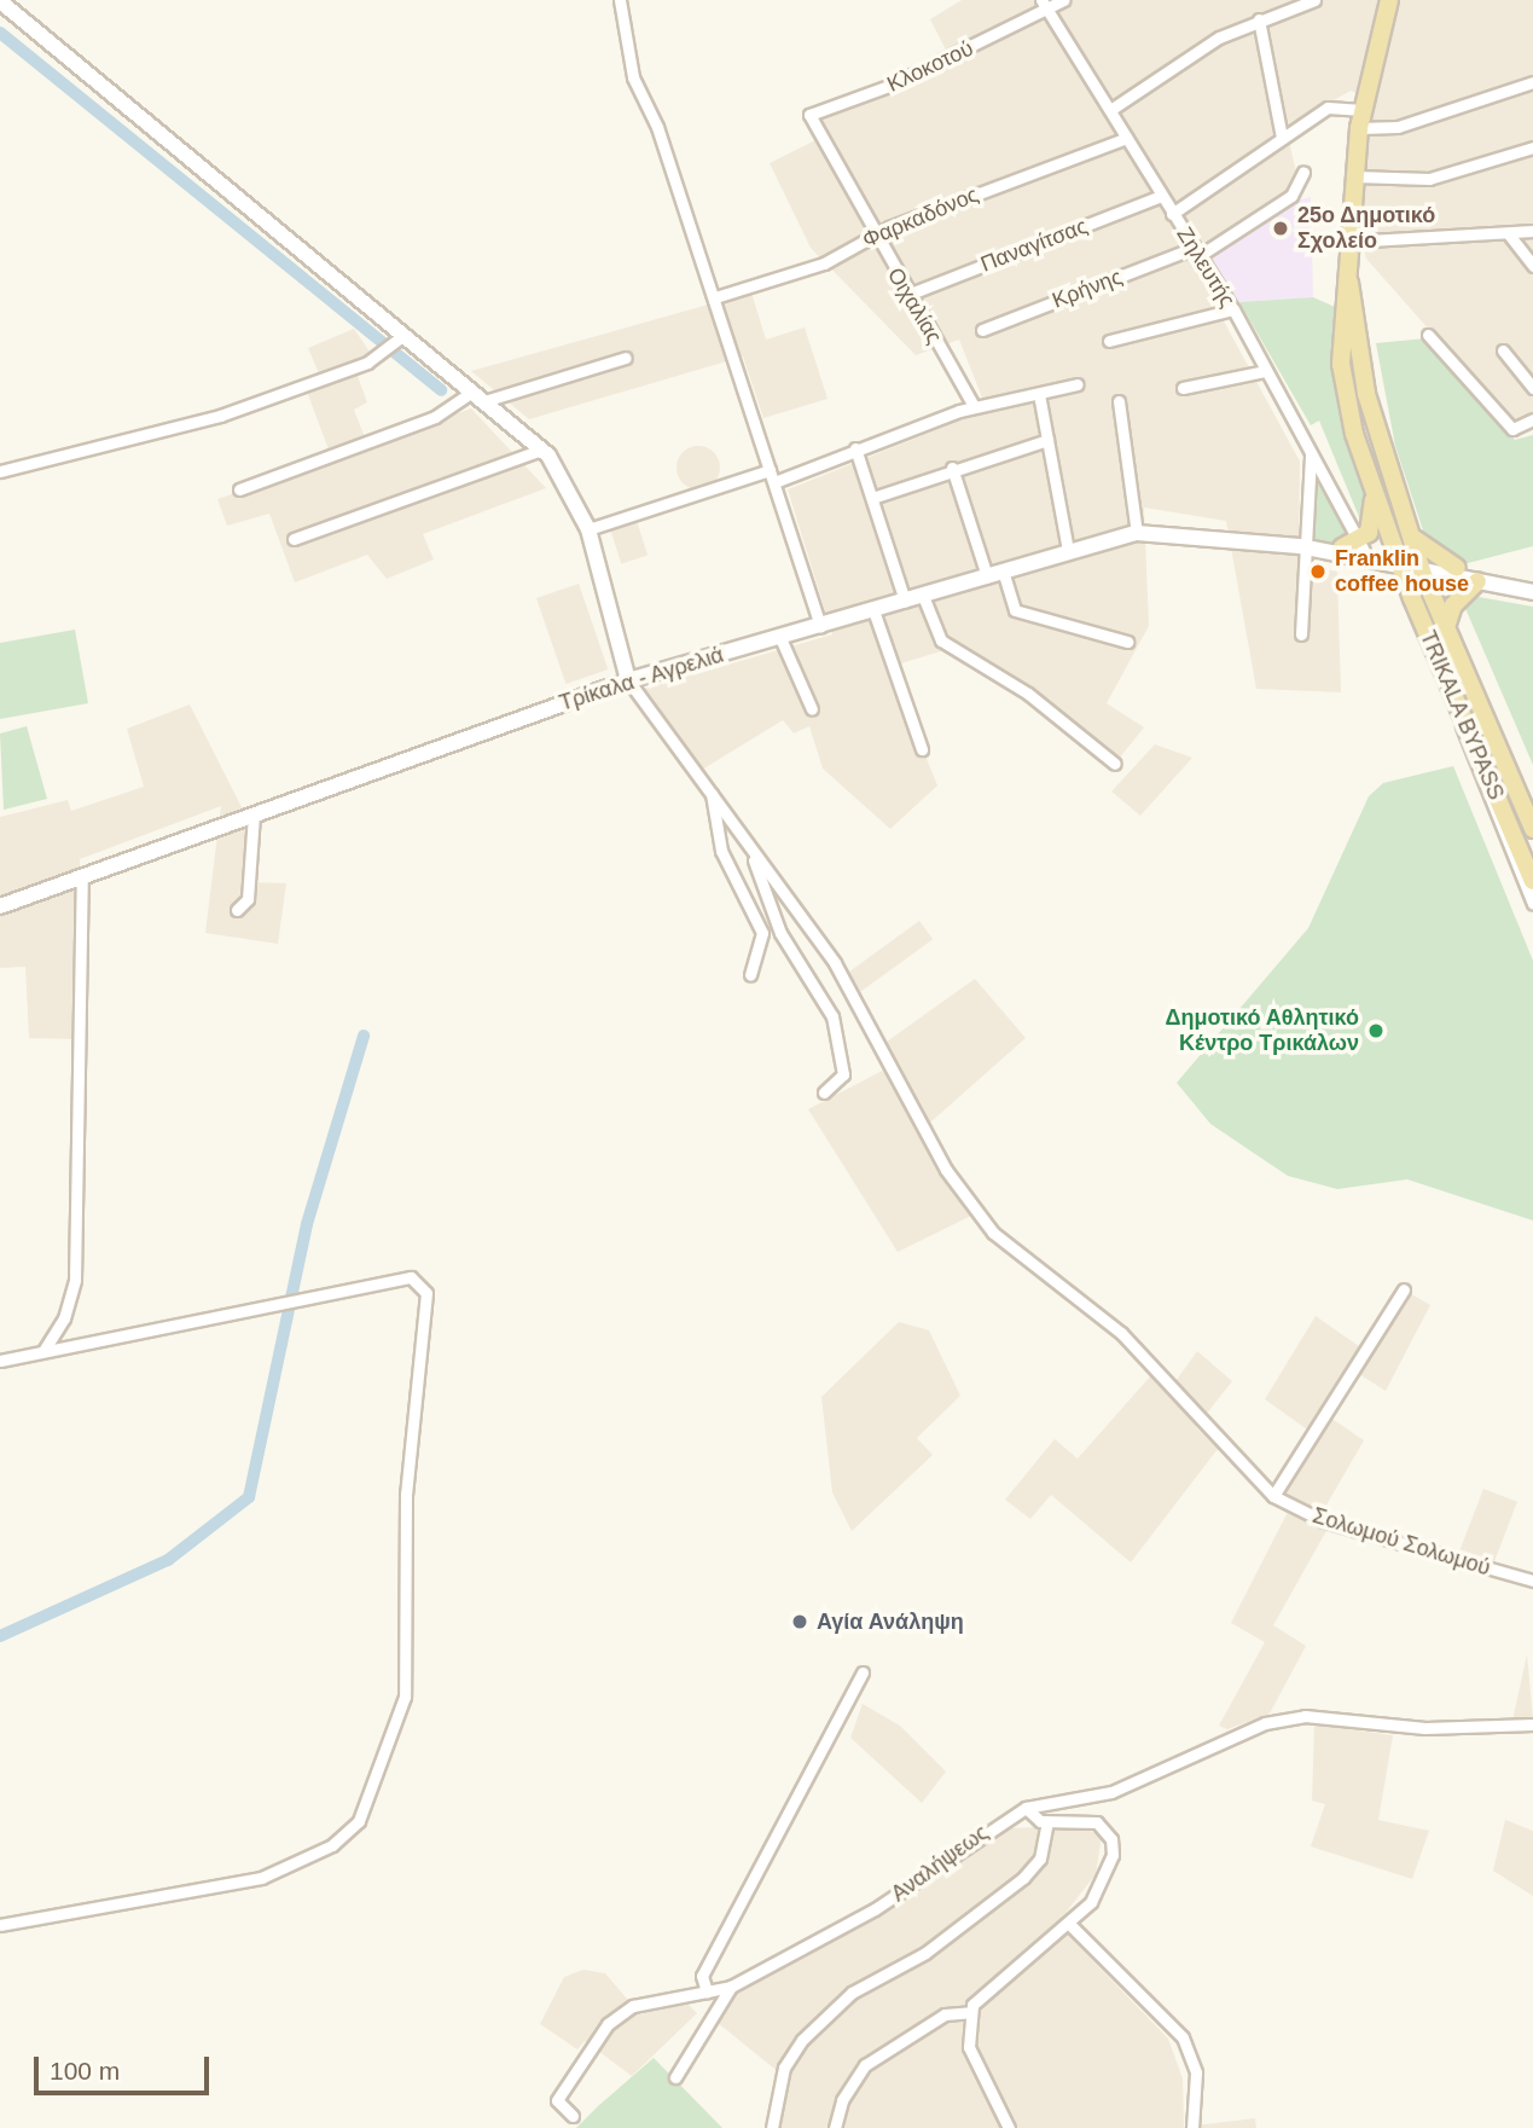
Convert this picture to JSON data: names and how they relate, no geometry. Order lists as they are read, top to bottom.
{
  "streets": {
    "main road": ["Τρίκαλα - Αγρελιά", "TRIKALA BYPASS"],
    "street": [
      "Κλοκοτού",
      "Φαρκαδόνος",
      "Παναγίτσας",
      "Ζηλευτής",
      "Κρήνης",
      "Οιχαλίας",
      "Σολωμού Σολωμού",
      "Αναλήψεως"
    ]
  },
  "crossings": [
    ["Κλοκοτού", "Ζηλευτής"],
    ["Κλοκοτού", "Οιχαλίας"],
    ["Φαρκαδόνος", "Ζηλευτής"],
    ["Φαρκαδόνος", "Οιχαλίας"],
    ["Παναγίτσας", "Ζηλευτής"],
    ["Παναγίτσας", "Οιχαλίας"],
    ["Ζηλευτής", "Κρήνης"],
    ["Τρίκαλα - Αγρελιά", "TRIKALA BYPASS"]
  ],
  "places": [
    "25ο Δημοτικό Σχολείο",
    "Franklin coffee house",
    "Δημοτικό Αθλητικό Κέντρο Τρικάλων",
    "Αγία Ανάληψη"
  ],
  "scale_bar": "100 m"
}
